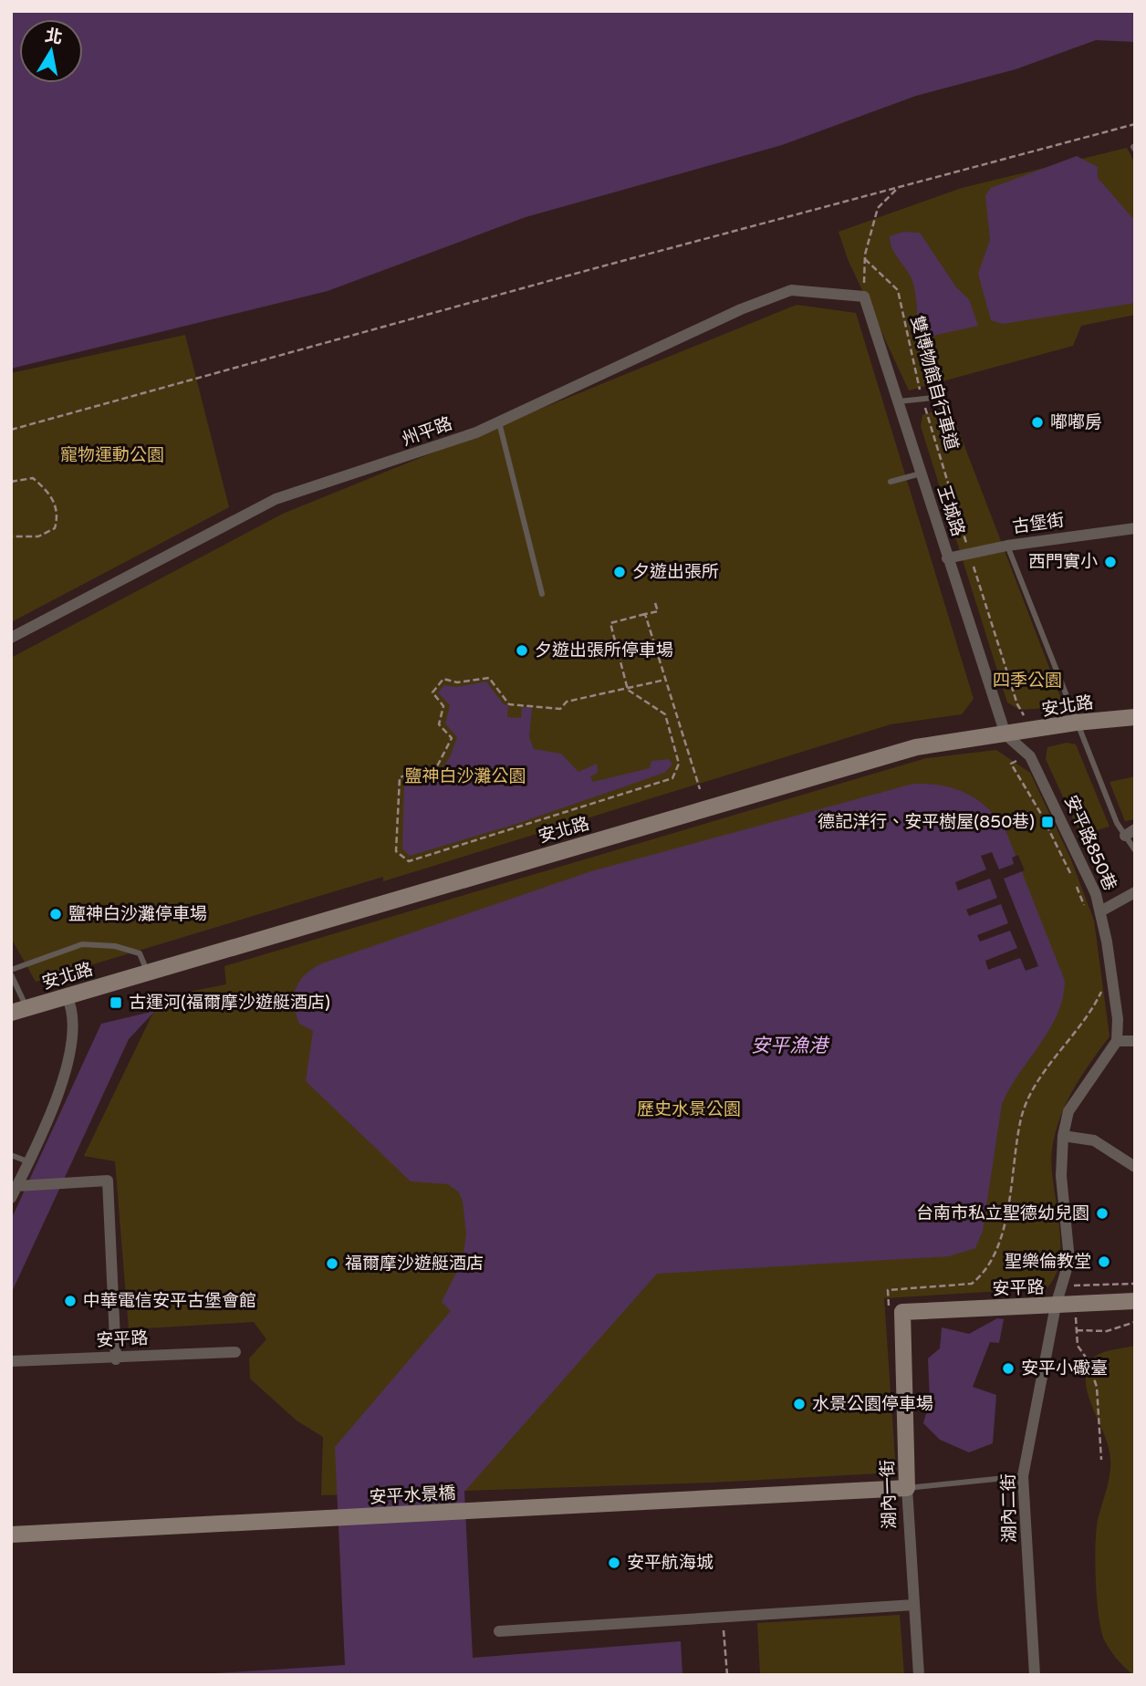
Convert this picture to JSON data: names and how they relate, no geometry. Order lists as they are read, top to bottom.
{
  "streets": {
    "street": [
      "州平路",
      "王城路",
      "古堡街",
      "安北路",
      "安平路850巷",
      "安平路",
      "湖內一街",
      "安平水景橋",
      "湖內二街"
    ],
    "path": ["雙博物館自行車道"]
  },
  "crossings": [
    ["雙博物館自行車道", "古堡街"],
    ["雙博物館自行車道", "安北路"],
    ["州平路", "王城路"],
    ["王城路", "古堡街"],
    ["王城路", "安北路"],
    ["王城路", "安平路850巷"],
    ["安北路", "安平路850巷"],
    ["安平路", "湖內一街"],
    ["安平路", "湖內二街"],
    ["湖內一街", "安平水景橋"]
  ],
  "water": ["安平漁港"],
  "parks": [
    "寵物運動公園",
    "四季公園",
    "鹽神白沙灘公園",
    "歷史水景公園"
  ],
  "places": {
    "other": [
      "嘟嘟房",
      "西門實小",
      "夕遊出張所",
      "夕遊出張所停車場",
      "鹽神白沙灘停車場",
      "台南市私立聖德幼兒園",
      "聖樂倫教堂",
      "福爾摩沙遊艇酒店",
      "中華電信安平古堡會館",
      "安平小礮臺",
      "水景公園停車場",
      "安平航海城"
    ],
    "transit": ["德記洋行、安平樹屋(850巷)", "古運河(福爾摩沙遊艇酒店)"]
  },
  "north": "top"
}
